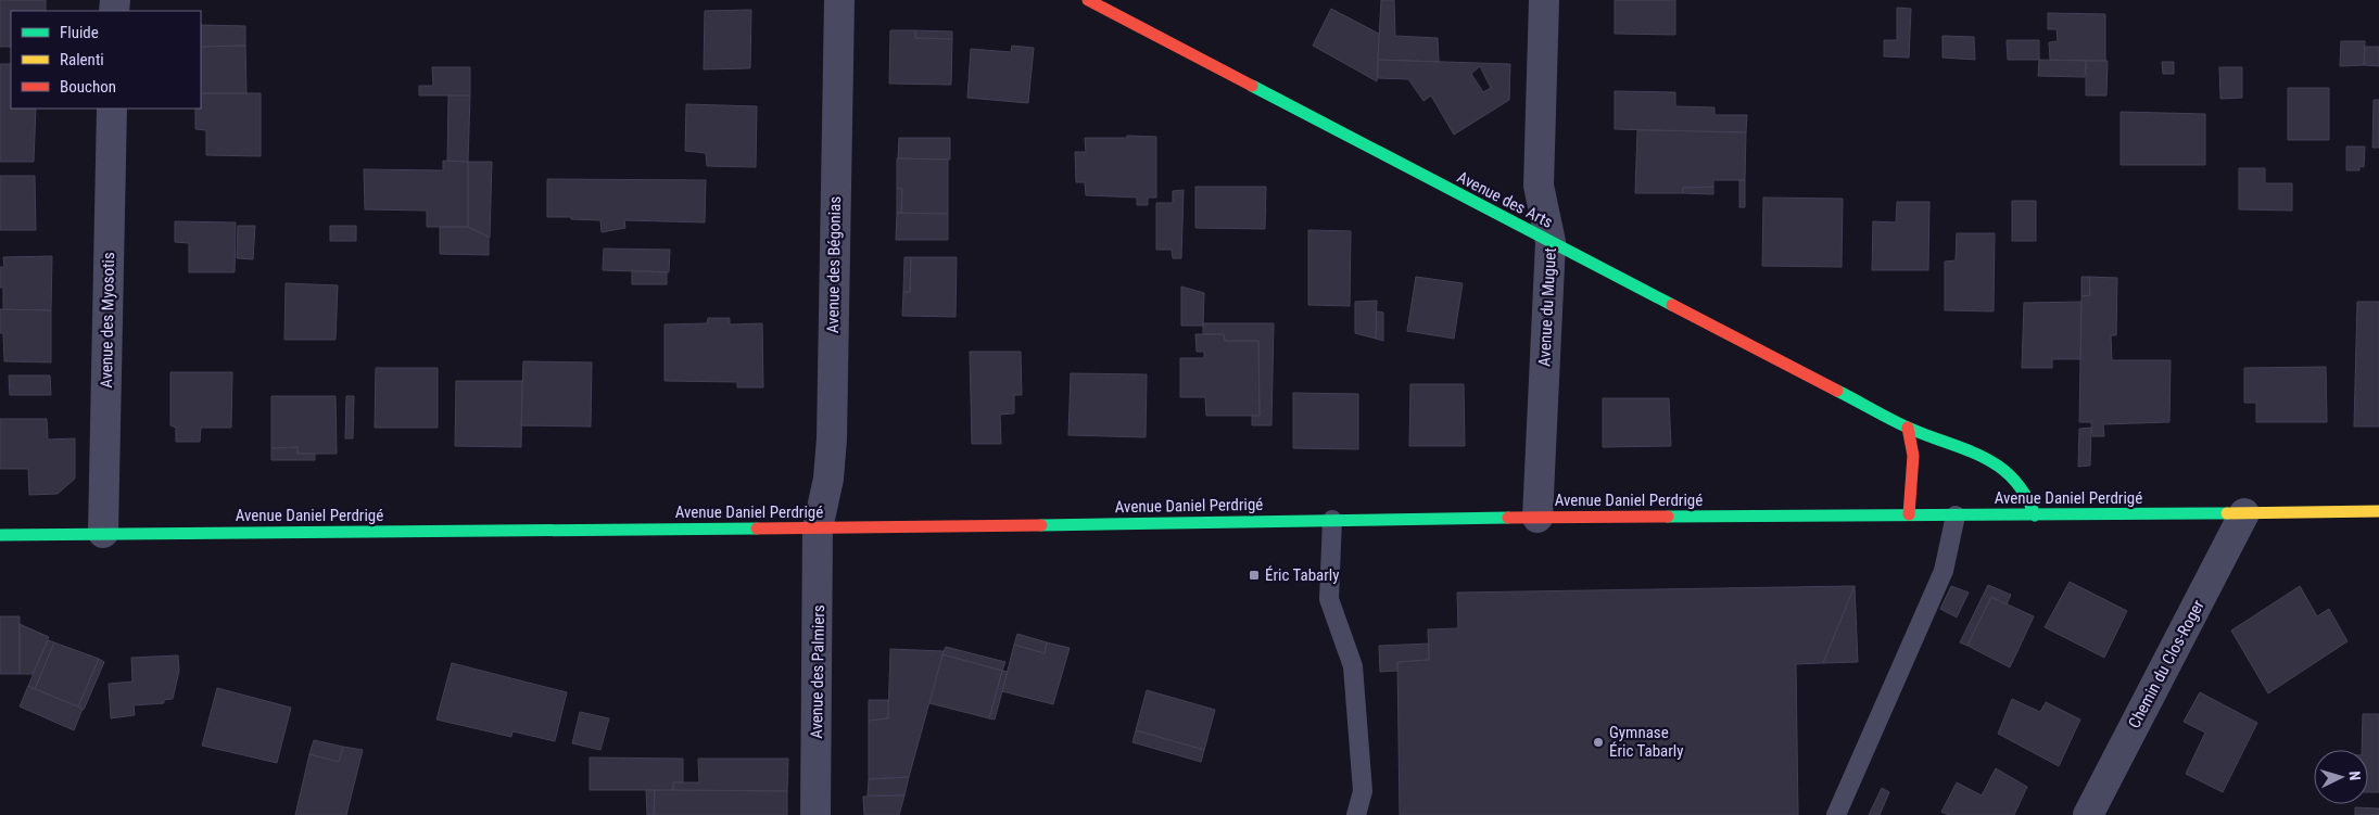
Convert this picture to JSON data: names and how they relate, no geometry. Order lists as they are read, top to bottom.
{
  "streets": {
    "street": [
      "Avenue des Arts",
      "Avenue des Bégonias",
      "Avenue du Muguet",
      "Avenue des Myosotis",
      "Avenue Daniel Perdrigé",
      "Chemin du Clos-Roger",
      "Avenue des Palmiers"
    ]
  },
  "crossings": [
    ["Avenue des Arts", "Avenue du Muguet"],
    ["Avenue des Arts", "Avenue Daniel Perdrigé"],
    ["Avenue des Bégonias", "Avenue Daniel Perdrigé"],
    ["Avenue des Bégonias", "Avenue des Palmiers"],
    ["Avenue du Muguet", "Avenue Daniel Perdrigé"],
    ["Avenue des Myosotis", "Avenue Daniel Perdrigé"],
    ["Avenue Daniel Perdrigé", "Chemin du Clos-Roger"],
    ["Avenue Daniel Perdrigé", "Avenue des Palmiers"]
  ],
  "places": {
    "transit": ["Éric Tabarly"],
    "other": ["Gymnase Éric Tabarly"]
  },
  "legend": ["Fluide", "Ralenti", "Bouchon"],
  "north": "right"
}
